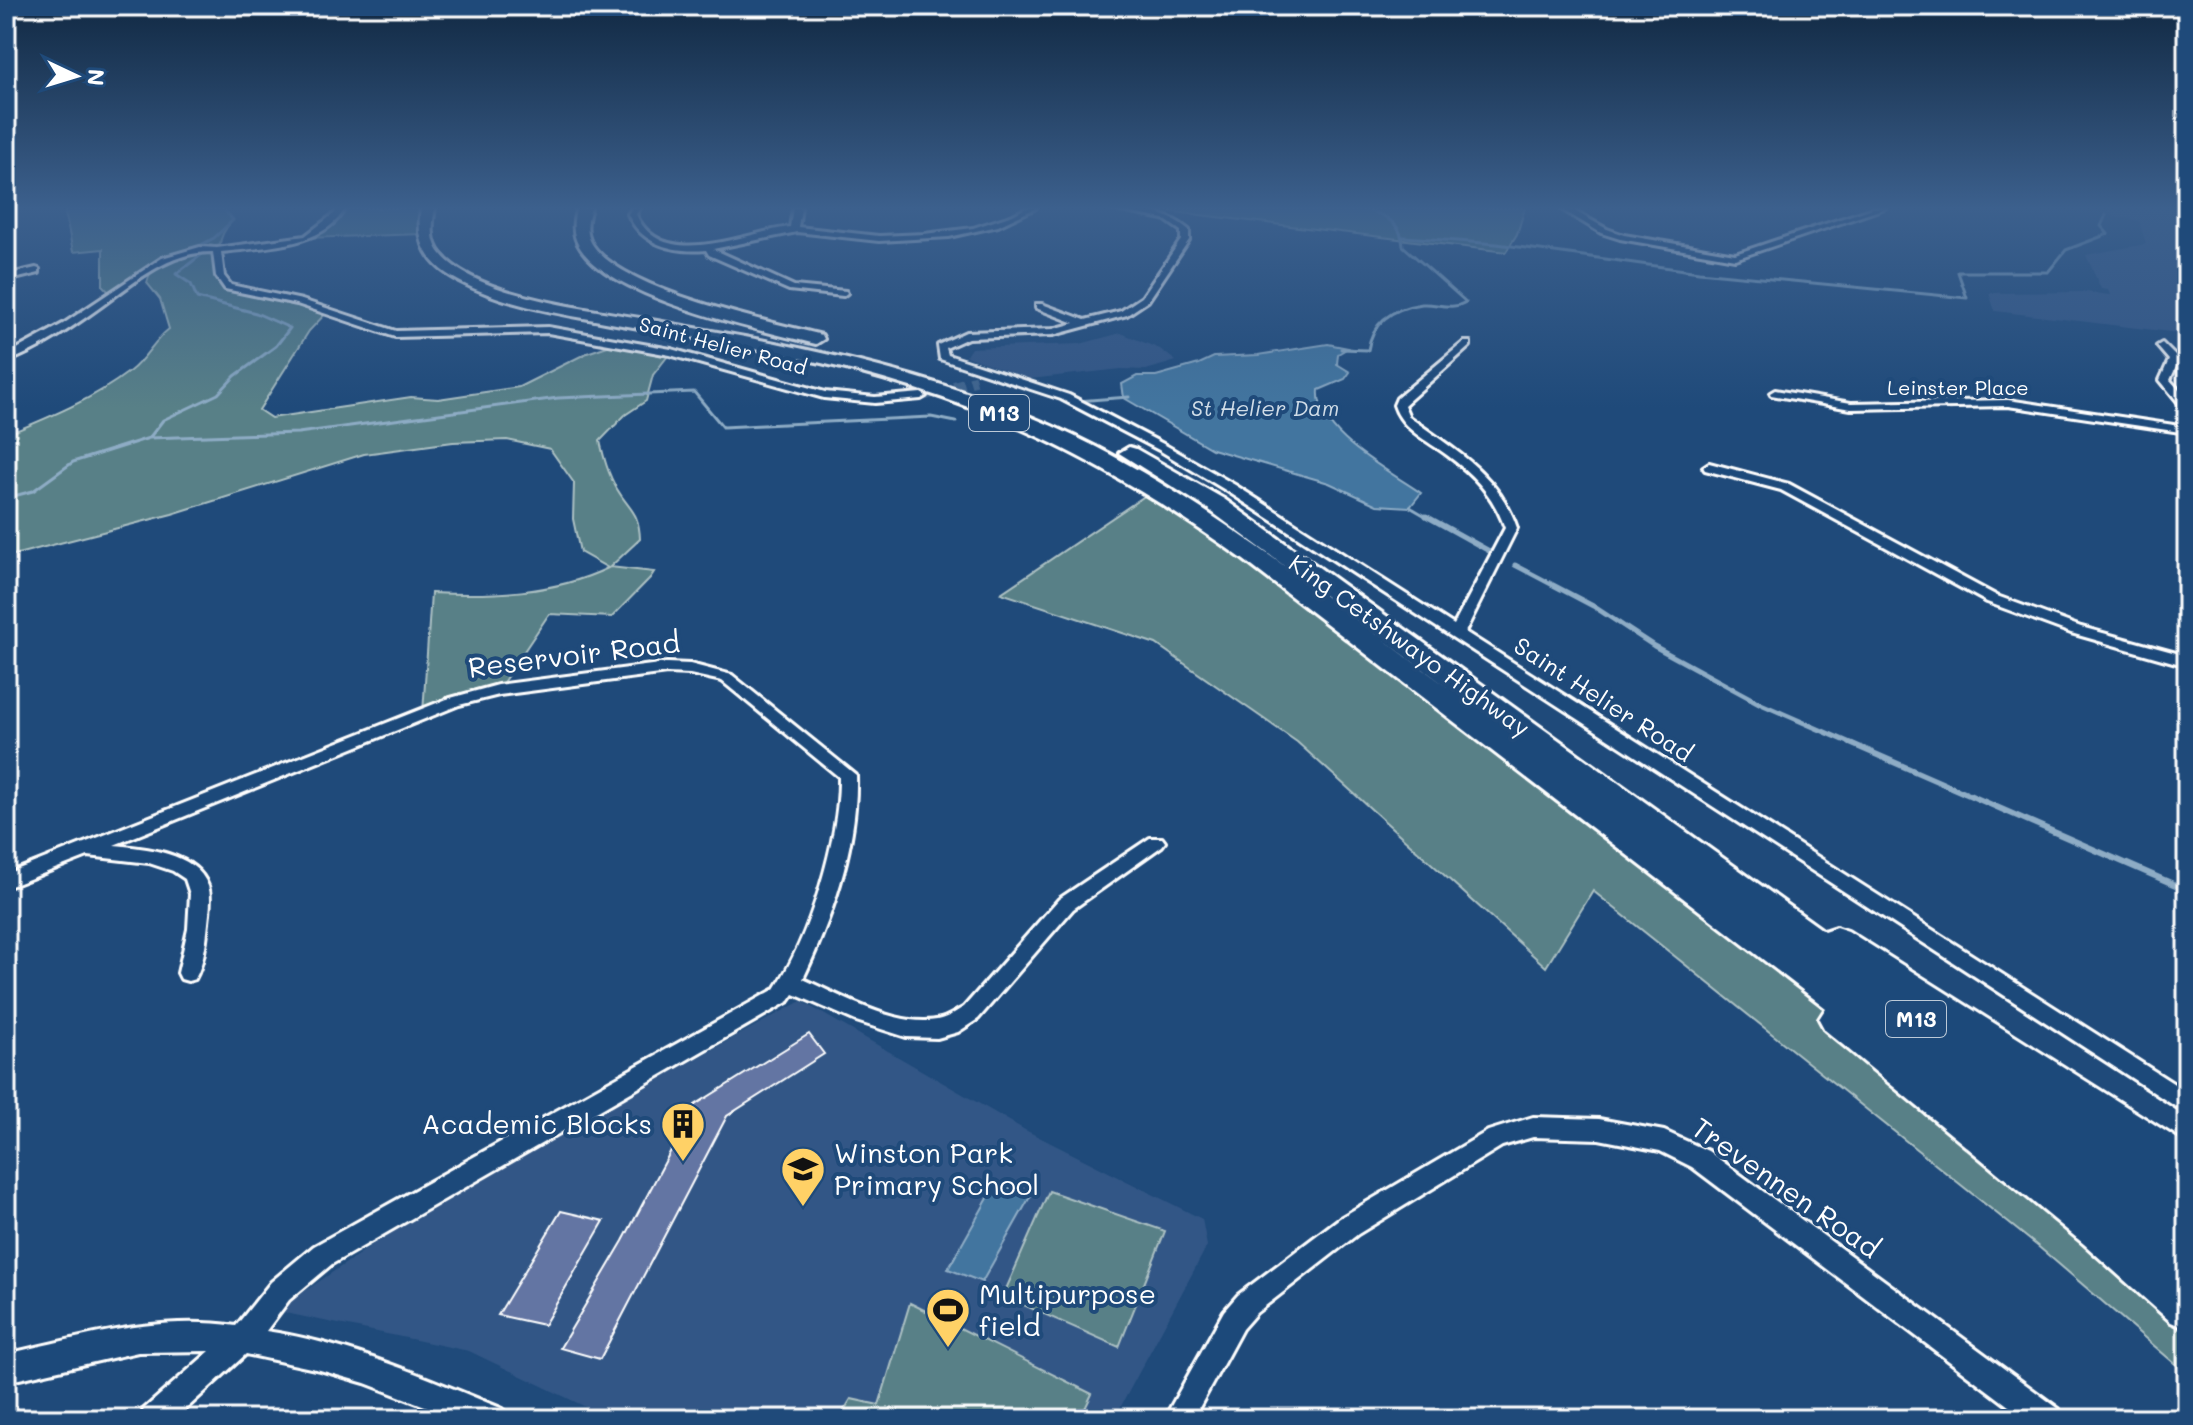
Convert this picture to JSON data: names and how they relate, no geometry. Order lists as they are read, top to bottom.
{
  "streets": {
    "highway": ["M13", "King Cetshwayo Highway"],
    "street": [
      "Saint Helier Road",
      "Leinster Place",
      "Reservoir Road",
      "Trevennen Road"
    ]
  },
  "water": ["St Helier Dam"],
  "places": {
    "building": ["Academic Blocks"],
    "school or university": ["Winston Park Primary School"],
    "sports": ["Multipurpose field"]
  },
  "north": "right"
}
